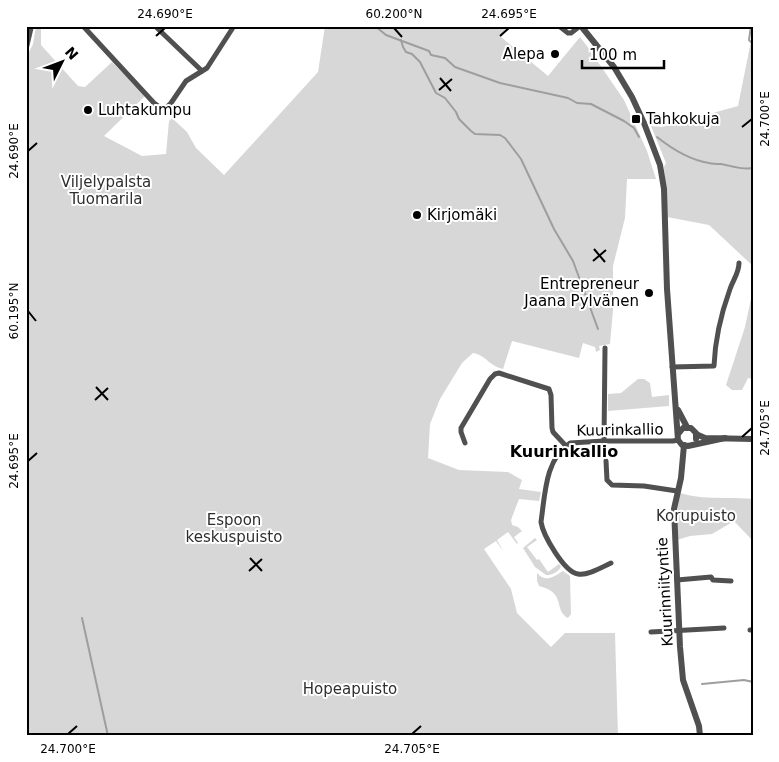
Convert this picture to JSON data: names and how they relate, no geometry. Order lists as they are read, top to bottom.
{
  "streets": {
    "street": ["Kuurinkallio", "Kuurinniityntie"]
  },
  "crossings": [
    ["Kuurinkallio", "Kuurinniityntie"]
  ],
  "districts": ["Kuurinkallio"],
  "parks": [
    "Viljelypalsta Tuomarila",
    "Korupuisto",
    "Espoon keskuspuisto",
    "Hopeapuisto"
  ],
  "places": {
    "other": [
      "Alepa",
      "Luhtakumpu",
      "Kirjomäki",
      "Entrepreneur Jaana Pylvänen"
    ],
    "transit": ["Tahkokuja"]
  },
  "scale_bar": "100 m",
  "north": "top right",
  "coordinates": [
    "24.690°E",
    "60.200°N",
    "24.695°E",
    "24.700°E",
    "60.195°N",
    "24.705°E"
  ]
}
